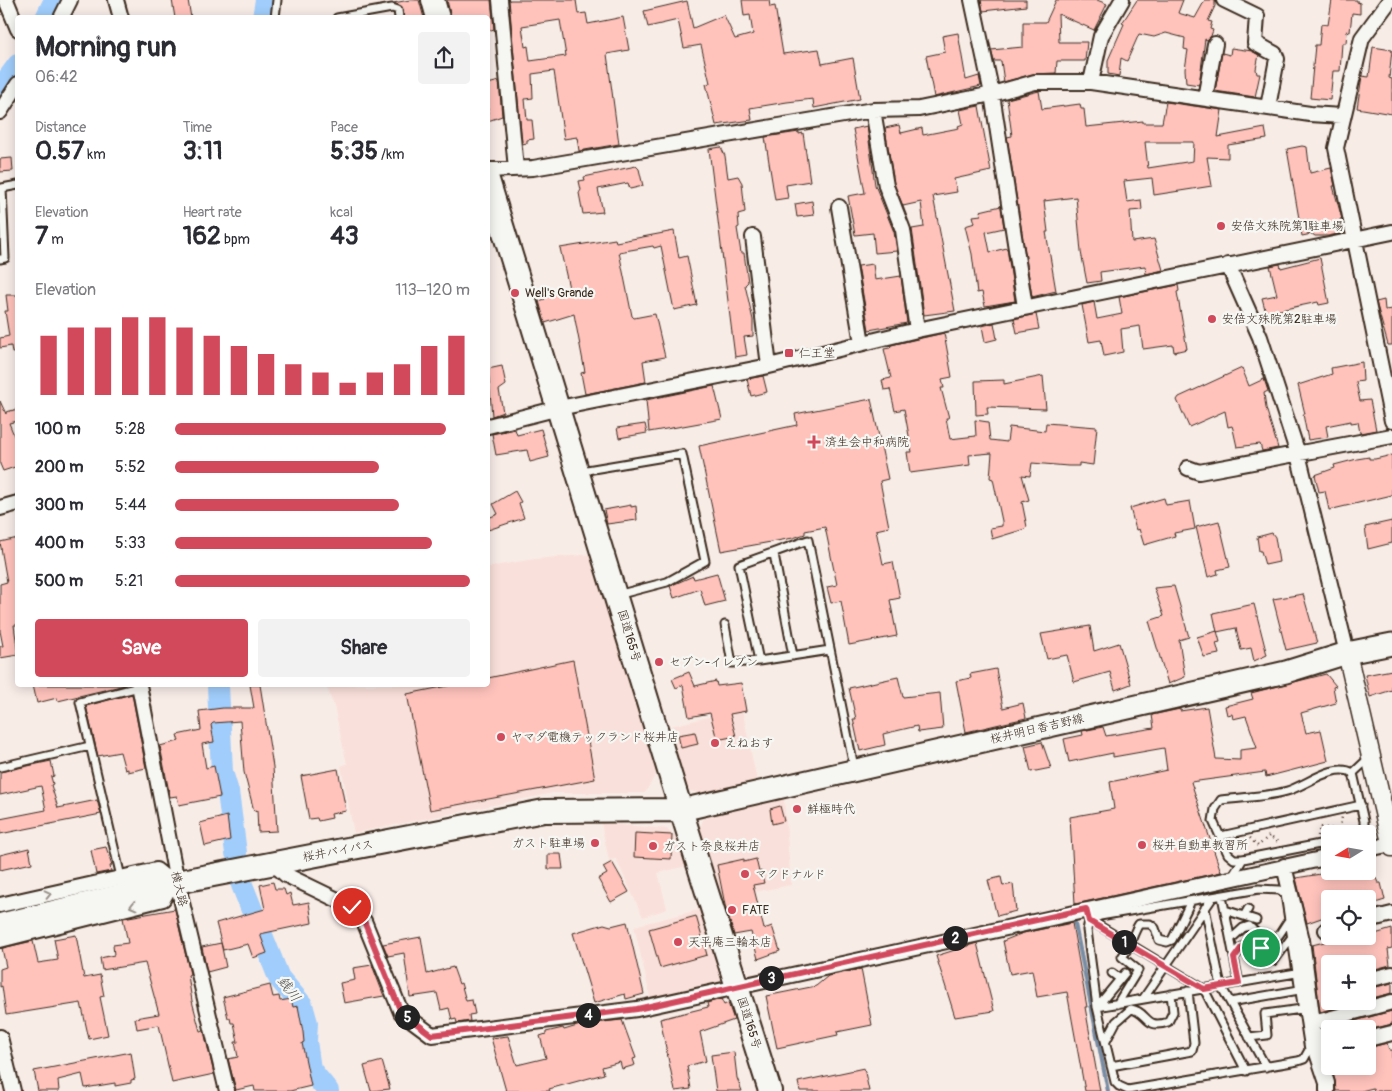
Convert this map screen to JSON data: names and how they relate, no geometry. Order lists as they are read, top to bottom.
{
  "streets": {
    "highway": ["国道165号", "桜井バイパス"],
    "main road": ["桜井明日香吉野線"],
    "street": ["横大路"]
  },
  "crossings": [
    ["国道165号", "桜井明日香吉野線"],
    ["国道165号", "桜井バイパス"],
    ["桜井明日香吉野線", "桜井バイパス"],
    ["桜井バイパス", "横大路"]
  ],
  "water": ["銭川"],
  "places": {
    "other": [
      "安倍文殊院第1駐車場",
      "Well's Grande",
      "安倍文殊院第2駐車場",
      "セブン-イレブン",
      "ヤマダ電機テックランド桜井店",
      "えねおす",
      "鮮極時代",
      "ガスト駐車場",
      "桜井自動車教習所",
      "ガスト奈良桜井店",
      "マクドナルド",
      "FATE",
      "天平庵三輪本店"
    ],
    "transit": ["仁王堂"],
    "health": ["済生会中和病院"]
  },
  "north": "left",
  "page": {
    "heading": ["Morning run", "06:42"],
    "stats": [
      ["Distance", "0.57 km"],
      ["Time", "3:11"],
      ["Pace", "5:35 /km"],
      ["Elevation", "7 m"],
      ["Heart rate", "162 bpm"],
      ["kcal", "43"]
    ],
    "chart": ["Elevation", "113–120 m"],
    "list": [
      {
        "name": "100 m",
        "note": "5:28"
      },
      {
        "name": "200 m",
        "note": "5:52"
      },
      {
        "name": "300 m",
        "note": "5:44"
      },
      {
        "name": "400 m",
        "note": "5:33"
      },
      {
        "name": "500 m",
        "note": "5:21"
      }
    ],
    "buttons": ["Save", "Share"],
    "map_buttons": ["+", "−"],
    "pins": [
      "2",
      "1",
      "3",
      "4",
      "5"
    ]
  }
}
